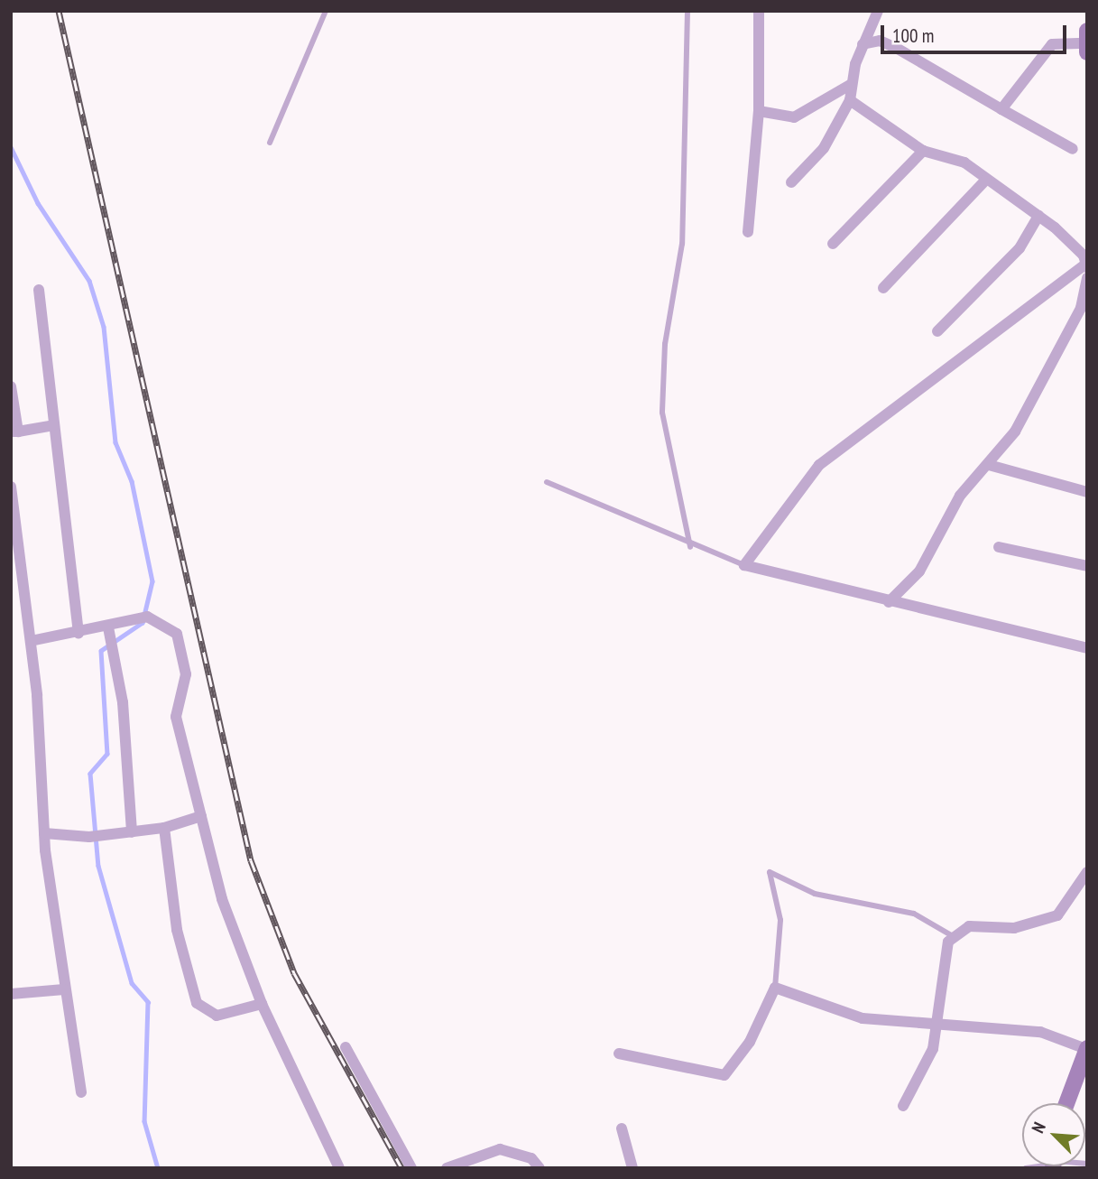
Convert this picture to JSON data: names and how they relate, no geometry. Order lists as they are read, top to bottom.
{
  "scale_bar": "100 m",
  "north": "top left"
}
